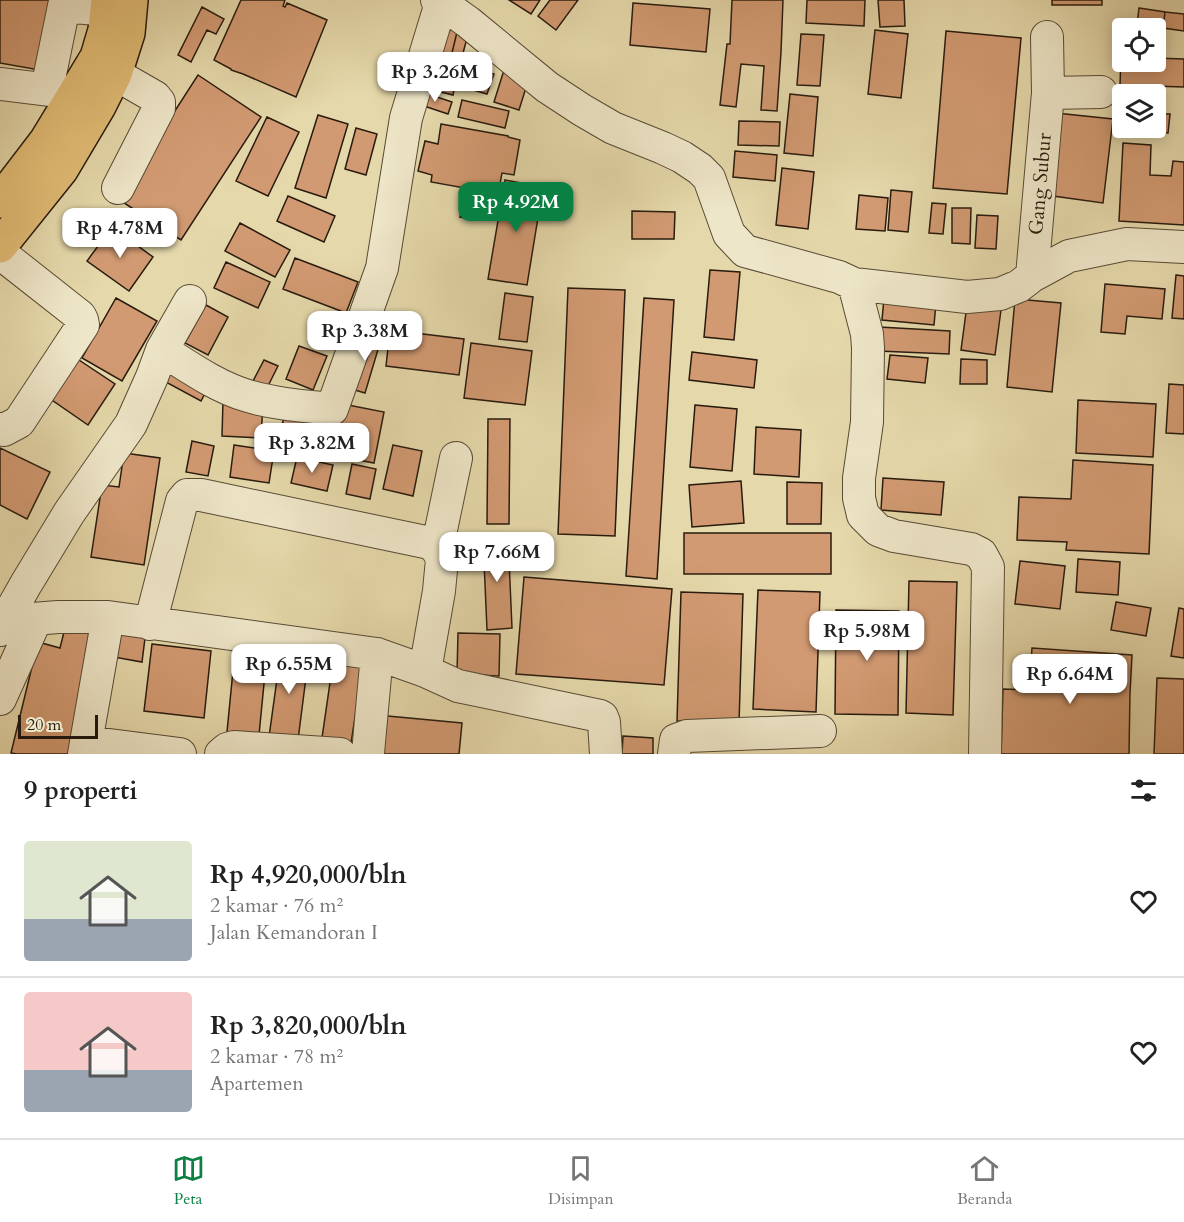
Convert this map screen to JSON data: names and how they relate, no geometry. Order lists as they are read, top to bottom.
{
  "streets": {
    "street": ["Gang Subur"]
  },
  "scale_bar": "20 m",
  "page": {
    "price": [
      "Rp 3.26M",
      "Rp 4.92M",
      "Rp 4.78M",
      "Rp 3.38M",
      "Rp 3.82M",
      "Rp 7.66M",
      "Rp 5.98M",
      "Rp 6.55M",
      "Rp 6.64M"
    ],
    "scale": "20 m",
    "heading": "9 properti",
    "list": [
      {
        "name": "Rp 4,920,000/bln",
        "note": "2 kamar · 76 m² · Jalan Kemandoran I"
      },
      {
        "name": "Rp 3,820,000/bln",
        "note": "2 kamar · 78 m² · Apartemen"
      }
    ],
    "tabs": ["Peta", "Disimpan", "Beranda"]
  }
}
